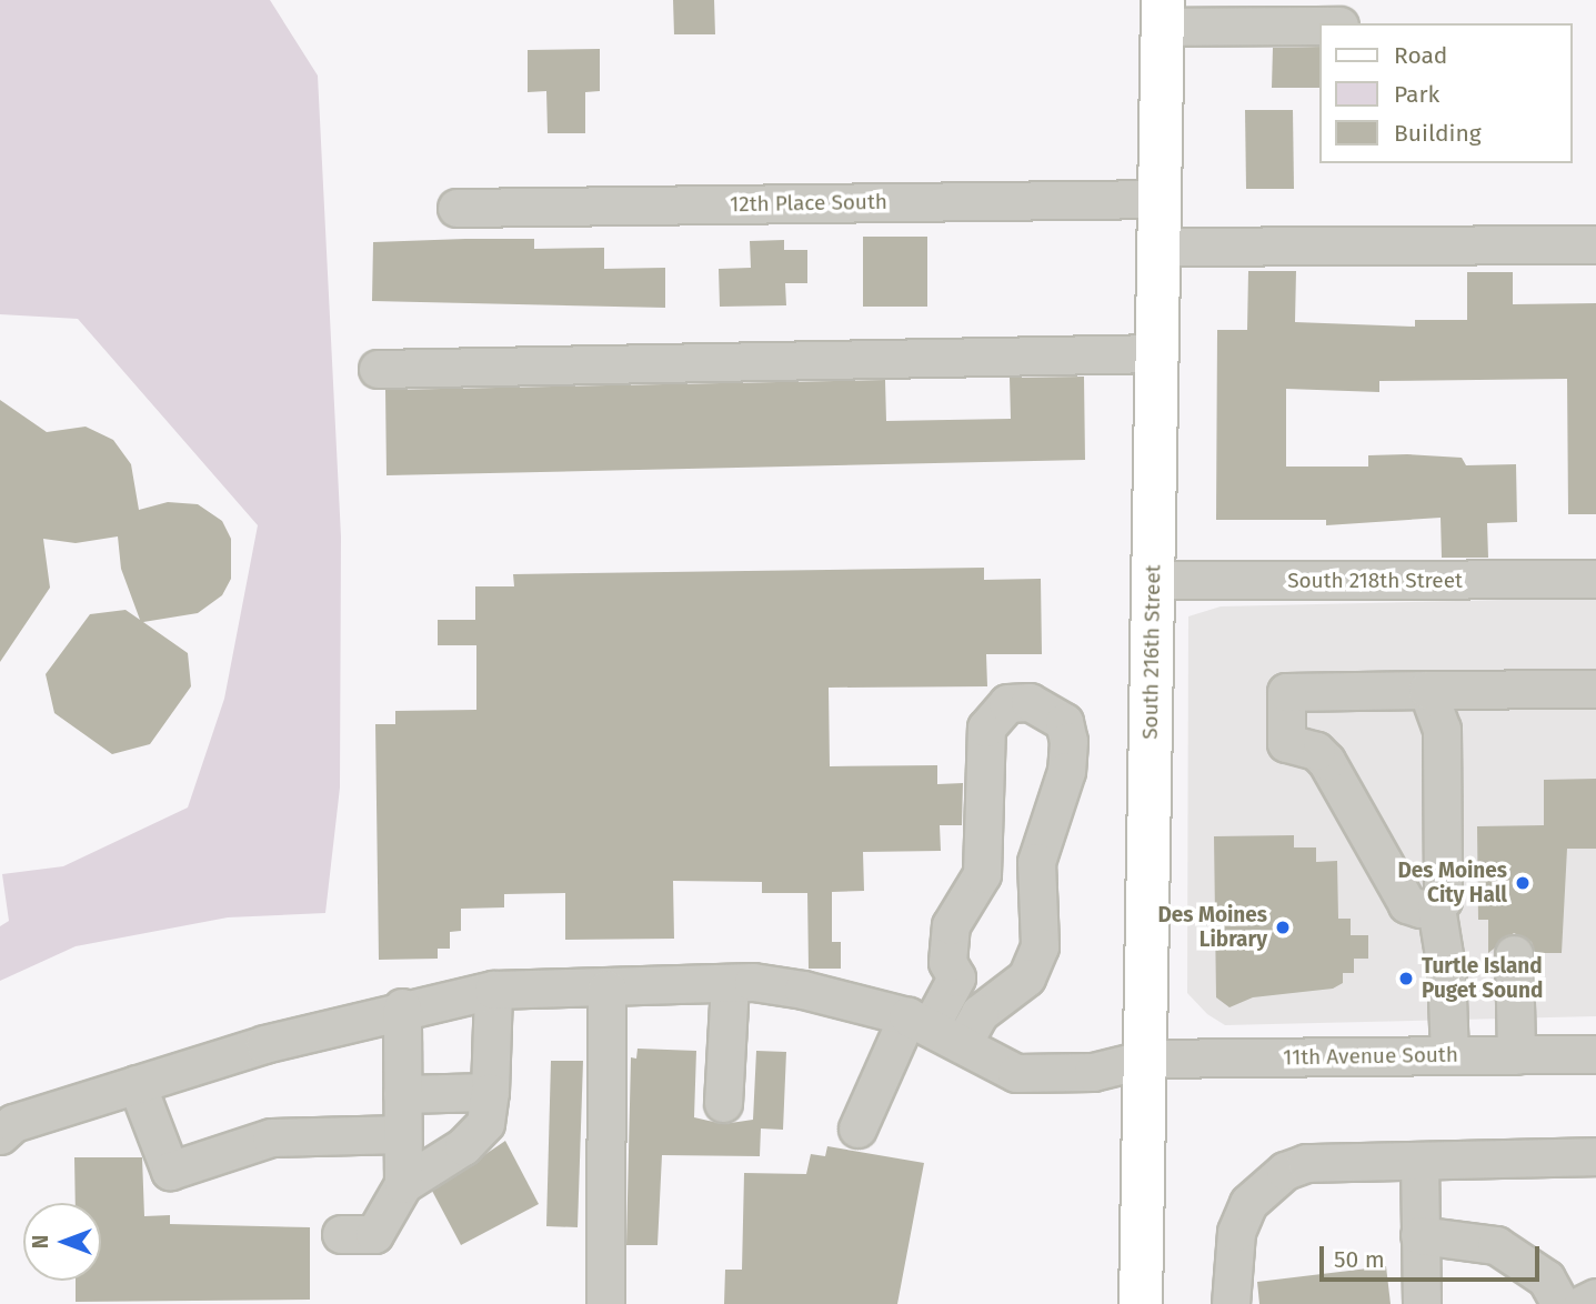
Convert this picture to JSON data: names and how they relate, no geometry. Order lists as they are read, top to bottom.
{
  "streets": {
    "main road": ["South 216th Street"],
    "street": ["12th Place South", "South 218th Street", "11th Avenue South"]
  },
  "crossings": [
    ["12th Place South", "South 216th Street"],
    ["South 218th Street", "South 216th Street"],
    ["South 216th Street", "11th Avenue South"]
  ],
  "places": ["Des Moines City Hall", "Des Moines Library", "Turtle Island Puget Sound"],
  "legend": ["Road", "Park", "Building"],
  "scale_bar": "50 m",
  "north": "left"
}
